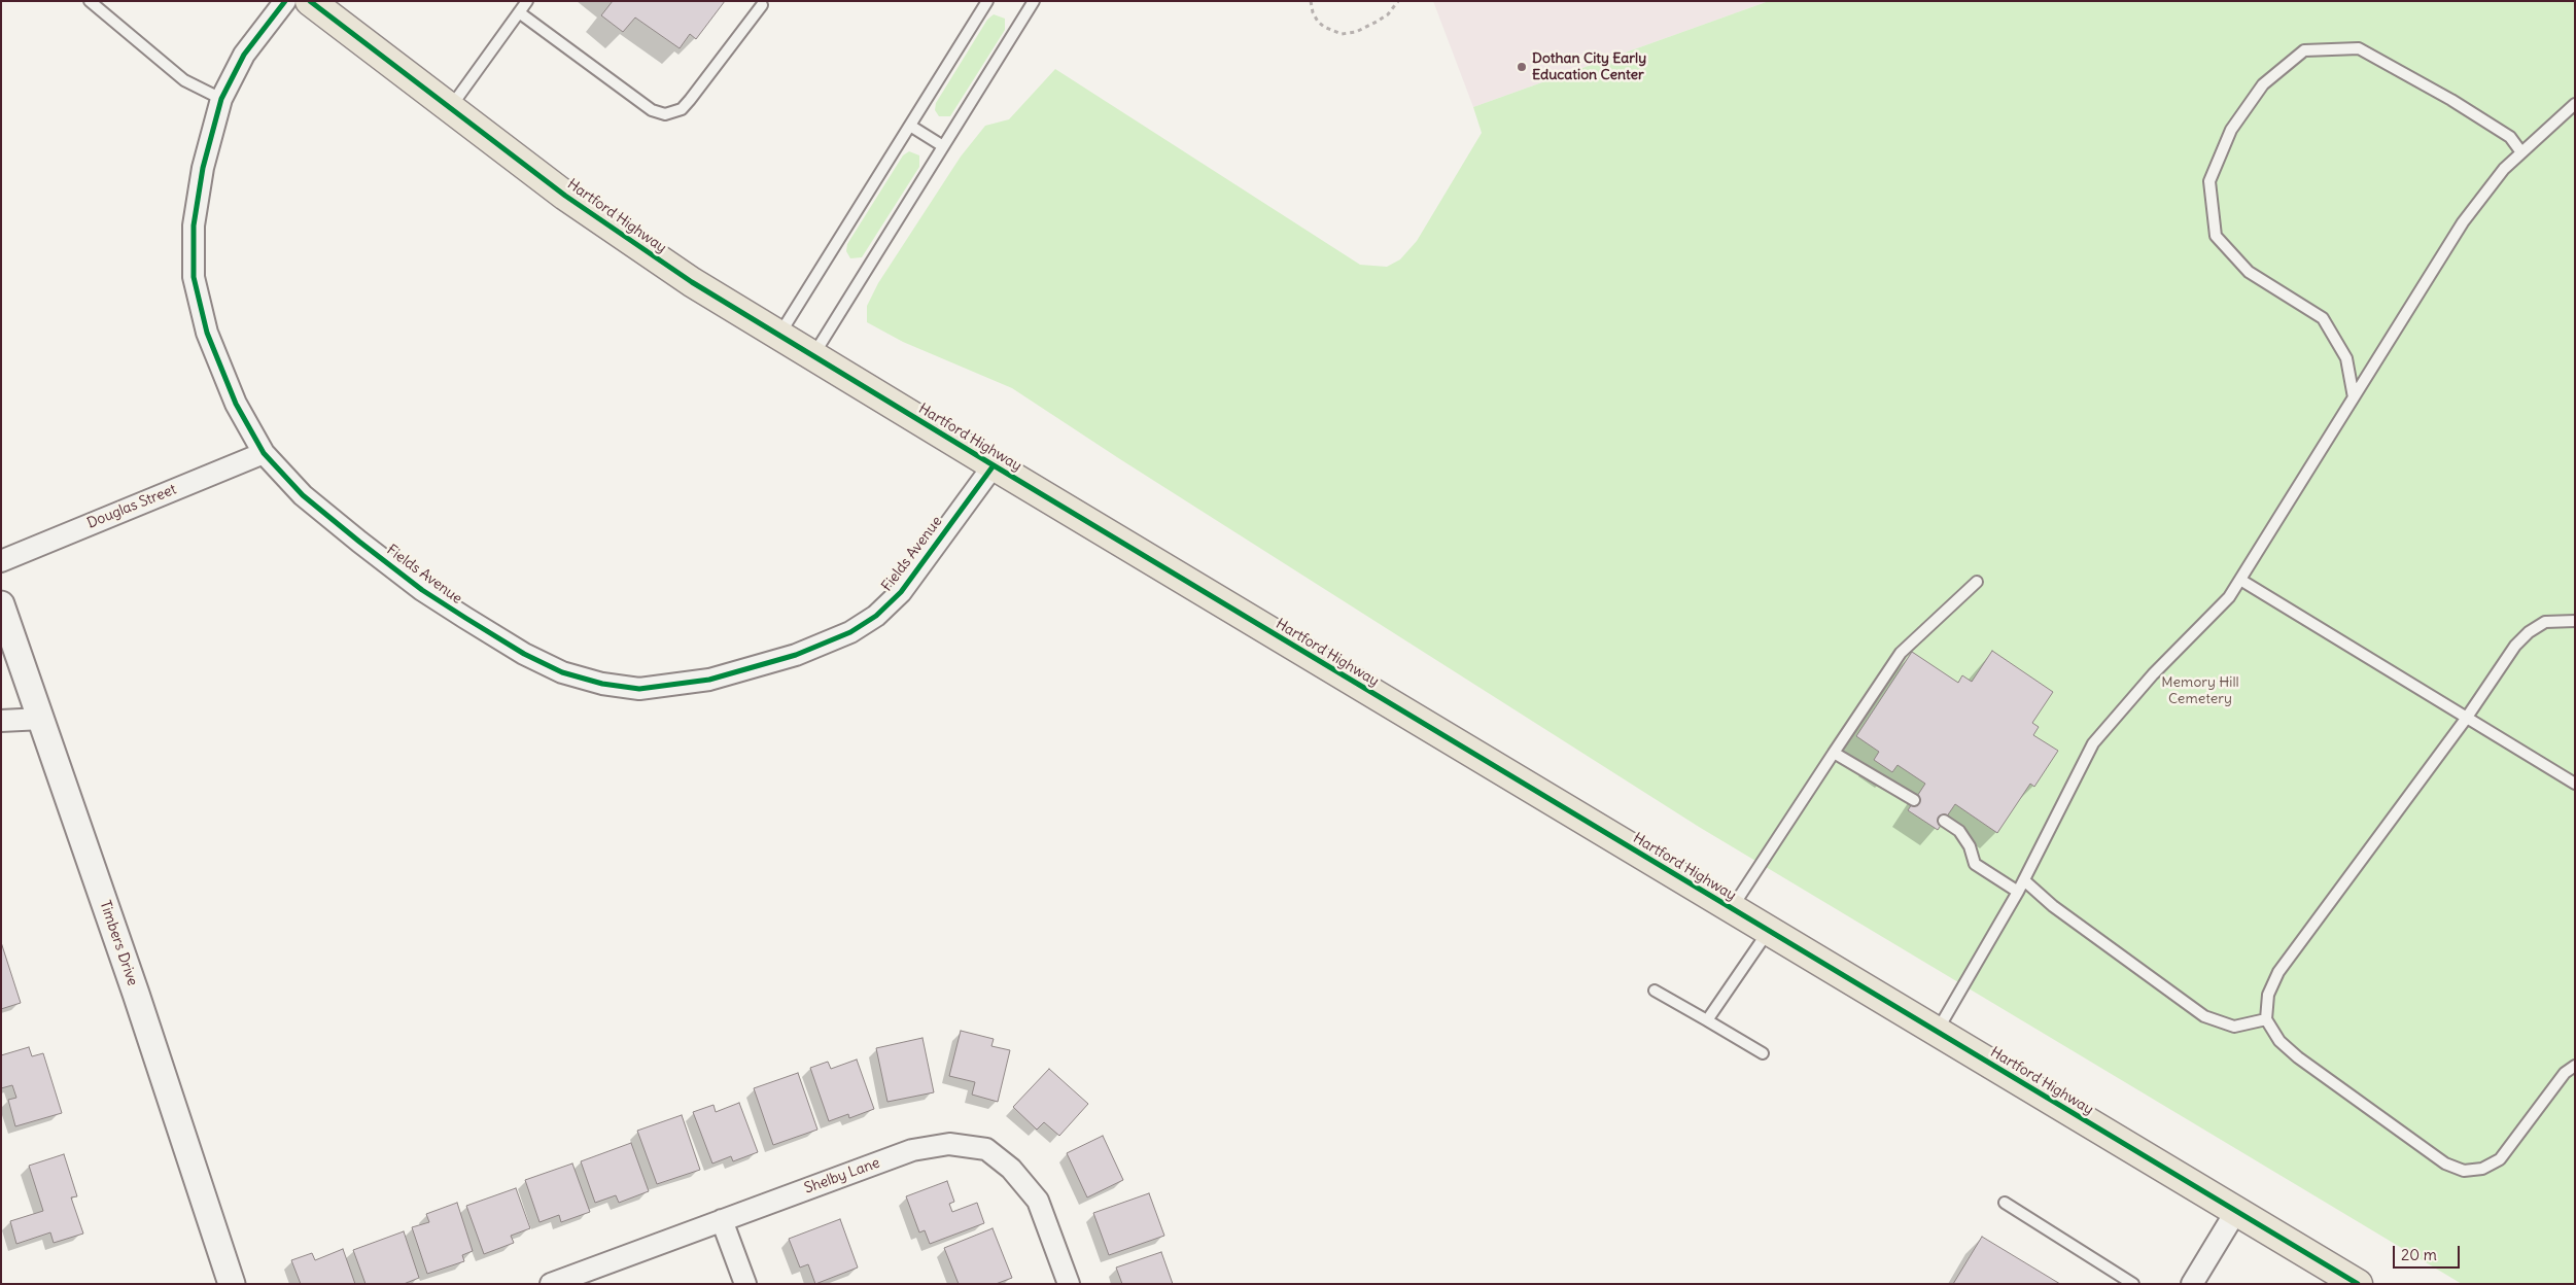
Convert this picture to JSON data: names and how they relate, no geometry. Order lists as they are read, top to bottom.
{
  "streets": {
    "main road": ["Hartford Highway"],
    "street": [
      "Douglas Street",
      "Fields Avenue",
      "Timbers Drive",
      "Shelby Lane"
    ]
  },
  "crossings": [
    ["Hartford Highway", "Fields Avenue"],
    ["Douglas Street", "Fields Avenue"]
  ],
  "parks": ["Memory Hill Cemetery"],
  "places": ["Dothan City Early Education Center"],
  "scale_bar": "20 m"
}
